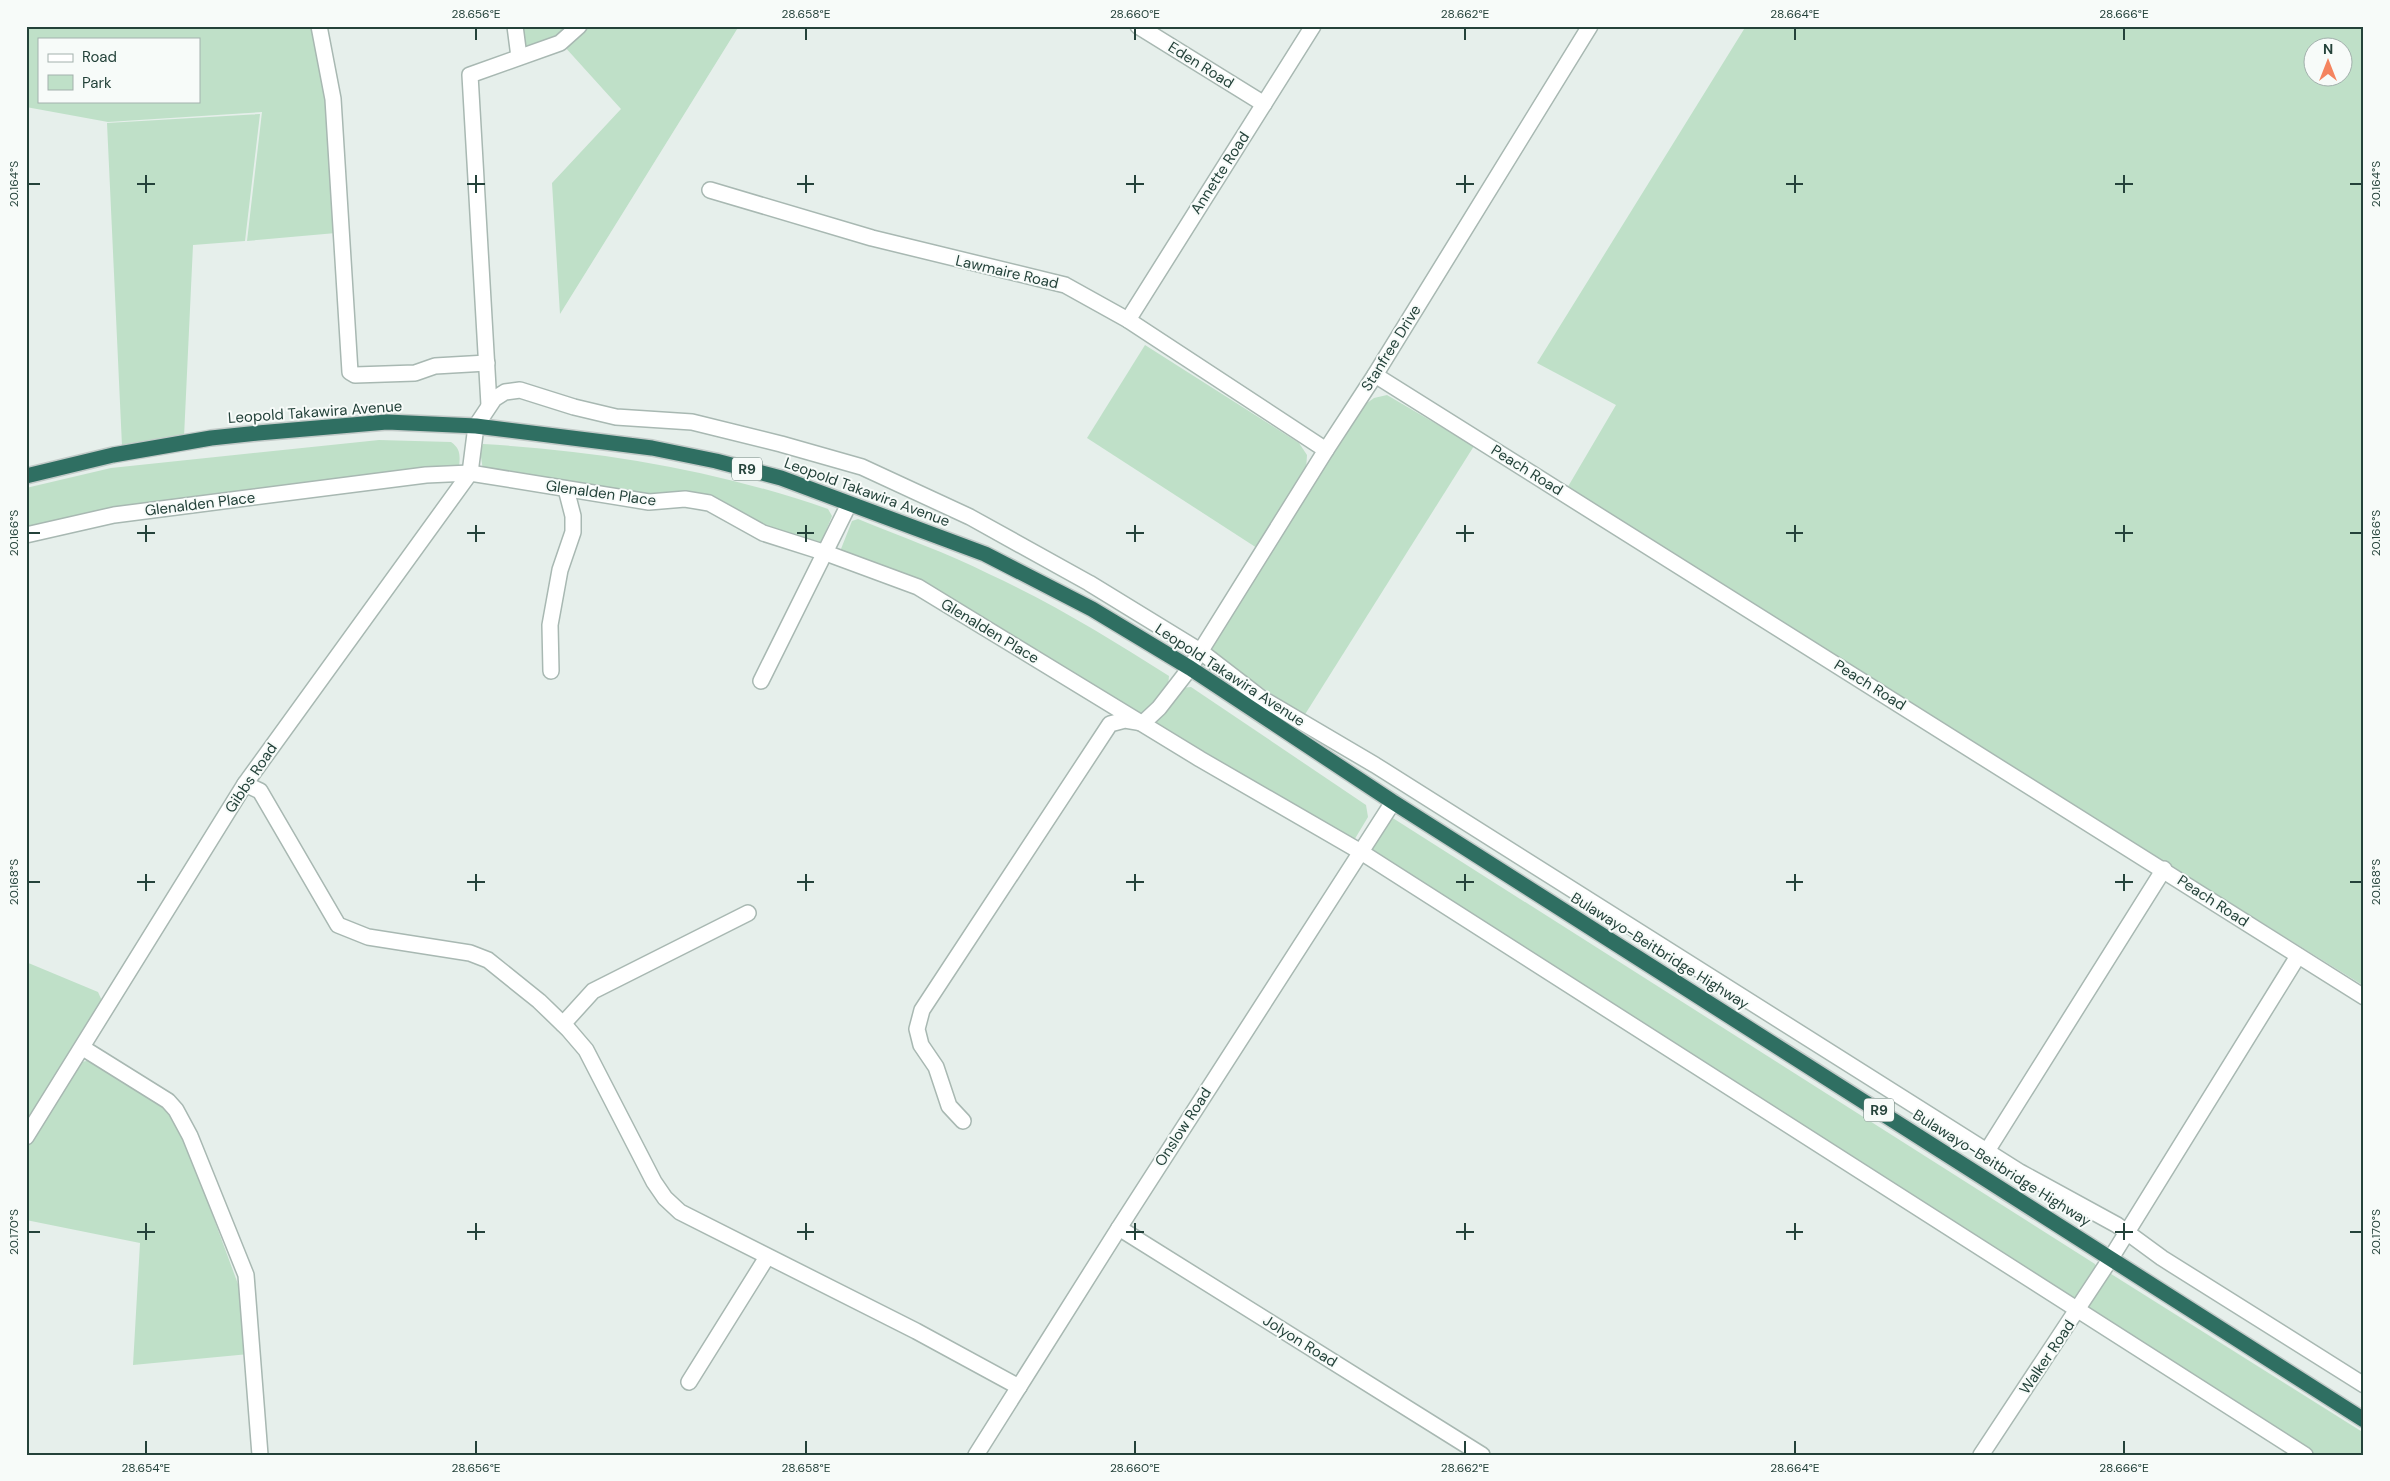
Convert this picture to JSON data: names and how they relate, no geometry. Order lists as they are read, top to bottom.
{
  "streets": {
    "highway": ["Leopold Takawira Avenue", "R9", "Bulawayo-Beitbridge Highway"],
    "street": [
      "Eden Road",
      "Annette Road",
      "Lawmaire Road",
      "Stanfree Drive",
      "Peach Road",
      "Glenalden Place",
      "Gibbs Road",
      "Onslow Road",
      "Jolyon Road",
      "Walker Road"
    ]
  },
  "crossings": [
    ["Eden Road", "Annette Road"],
    ["Annette Road", "Lawmaire Road"],
    ["Lawmaire Road", "Stanfree Drive"],
    ["Stanfree Drive", "Leopold Takawira Avenue"],
    ["Stanfree Drive", "Peach Road"],
    ["Stanfree Drive", "Glenalden Place"],
    ["Leopold Takawira Avenue", "Gibbs Road"],
    ["Leopold Takawira Avenue", "Bulawayo-Beitbridge Highway"],
    ["Leopold Takawira Avenue", "Onslow Road"],
    ["Peach Road", "Walker Road"],
    ["Glenalden Place", "Gibbs Road"],
    ["Glenalden Place", "Onslow Road"],
    ["Glenalden Place", "Walker Road"],
    ["Bulawayo-Beitbridge Highway", "Onslow Road"],
    ["Bulawayo-Beitbridge Highway", "Walker Road"],
    ["Onslow Road", "Jolyon Road"]
  ],
  "legend": ["Road", "Park"],
  "north": "top",
  "coordinates": [
    "28.656°E",
    "28.658°E",
    "28.660°E",
    "28.662°E",
    "28.664°E",
    "28.666°E",
    "20.164°S",
    "20.166°S",
    "20.168°S",
    "20.170°S",
    "28.654°E"
  ]
}
